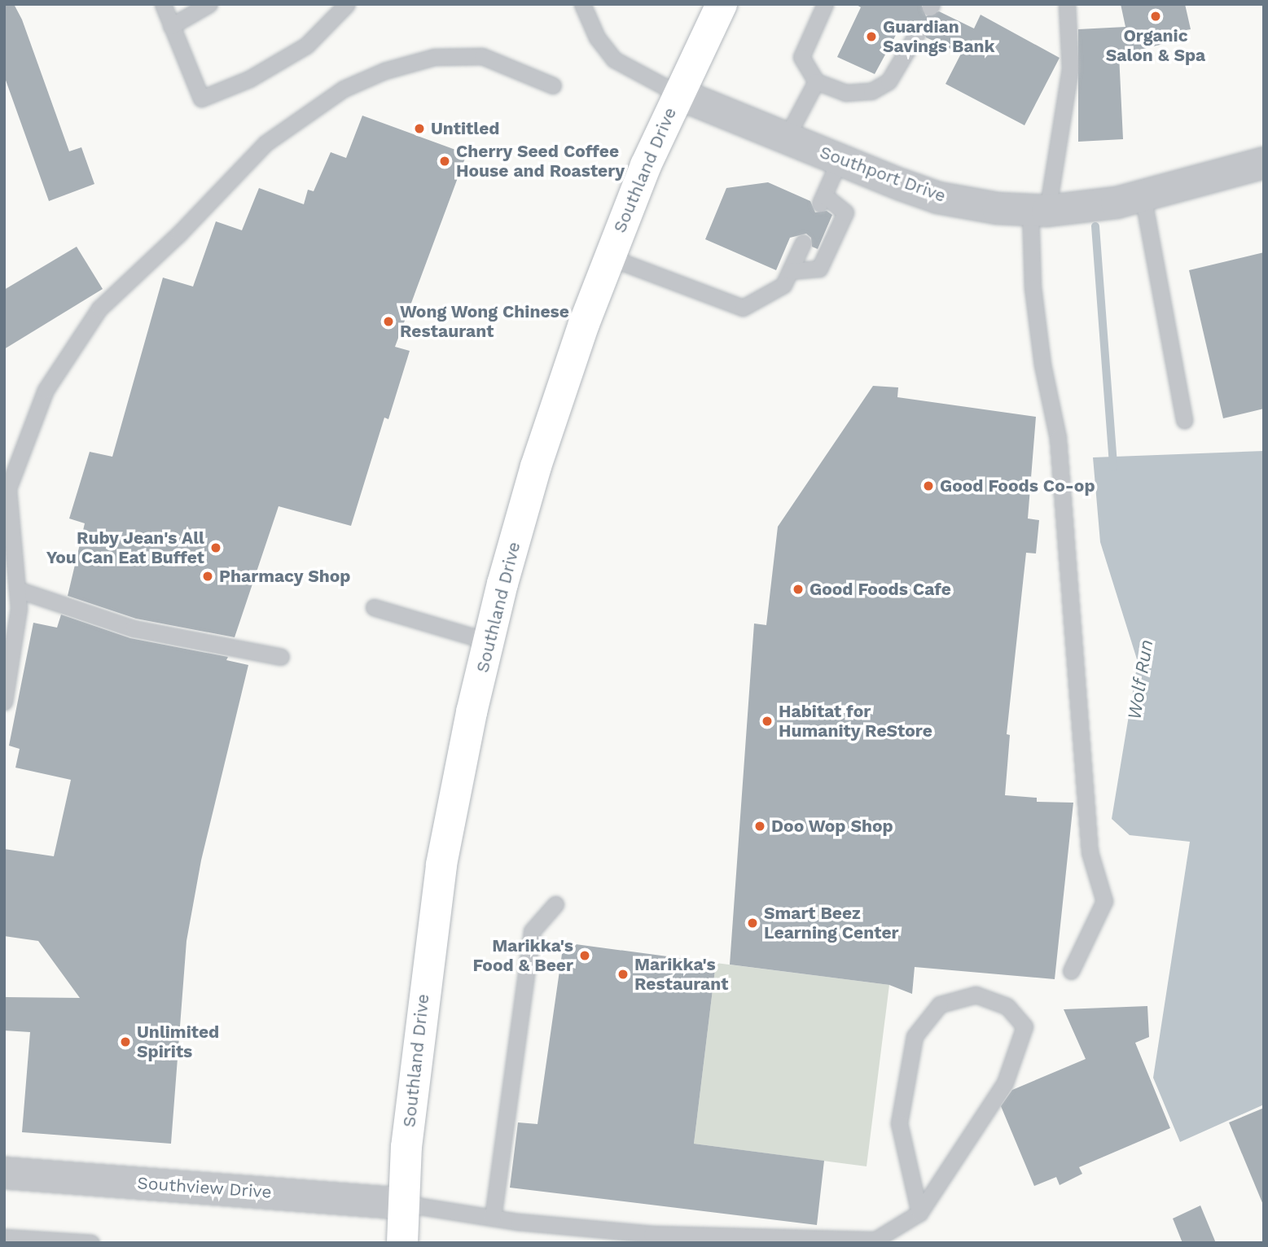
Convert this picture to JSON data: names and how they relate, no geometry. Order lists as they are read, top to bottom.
{
  "streets": {
    "main road": ["Southland Drive"],
    "street": ["Southport Drive", "Southview Drive"]
  },
  "crossings": [
    ["Southland Drive", "Southport Drive"],
    ["Southland Drive", "Southview Drive"]
  ],
  "water": ["Wolf Run"],
  "places": [
    "Organic Salon & Spa",
    "Guardian Savings Bank",
    "Untitled",
    "Cherry Seed Coffee House and Roastery",
    "Wong Wong Chinese Restaurant",
    "Good Foods Co-op",
    "Ruby Jean's All You Can Eat Buffet",
    "Pharmacy Shop",
    "Good Foods Cafe",
    "Habitat for Humanity ReStore",
    "Doo Wop Shop",
    "Smart Beez Learning Center",
    "Marikka's Food & Beer",
    "Marikka's Restaurant",
    "Unlimited Spirits"
  ]
}
